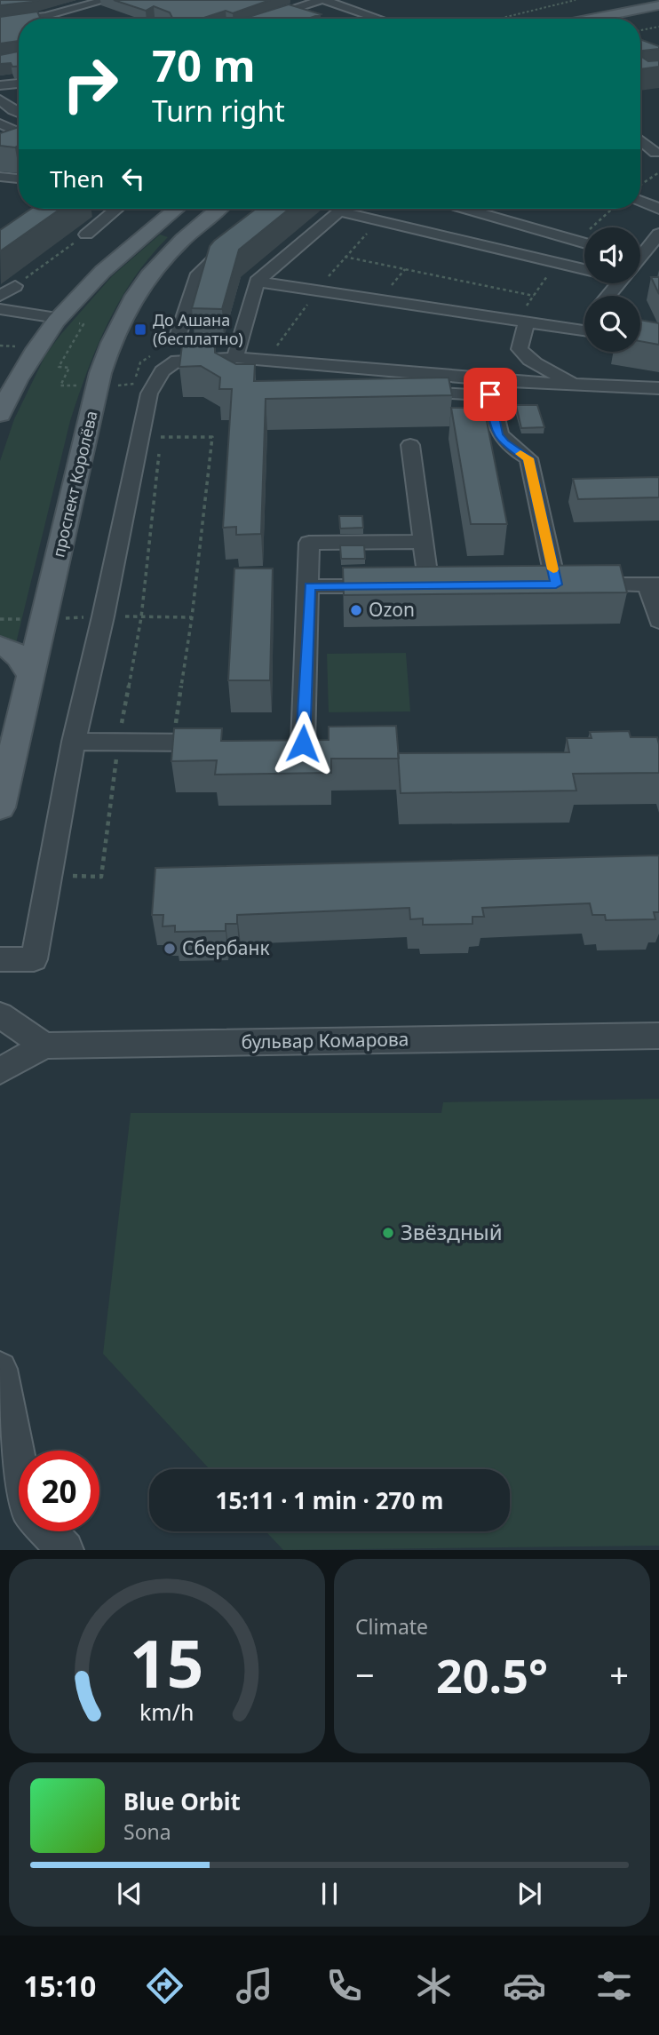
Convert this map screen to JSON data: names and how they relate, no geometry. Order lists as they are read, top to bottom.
{
  "streets": {
    "main road": ["проспект Королёва"],
    "street": ["бульвар Комарова"]
  },
  "places": {
    "transit": ["До Ашана (бесплатно)"],
    "other": ["Ozon", "Сбербанк", "Звёздный"]
  },
  "page": {
    "turn": ["70 m", "Turn right"],
    "then": "Then",
    "limit": "20",
    "trip": "15:11 · 1 min · 270 m",
    "tile": "Climate",
    "heat": ["−", "20.5°", "+"],
    "song": ["Blue Orbit", "Sona"],
    "tabs": "15:10",
    "gauge": ["15", "km/h"]
  }
}
